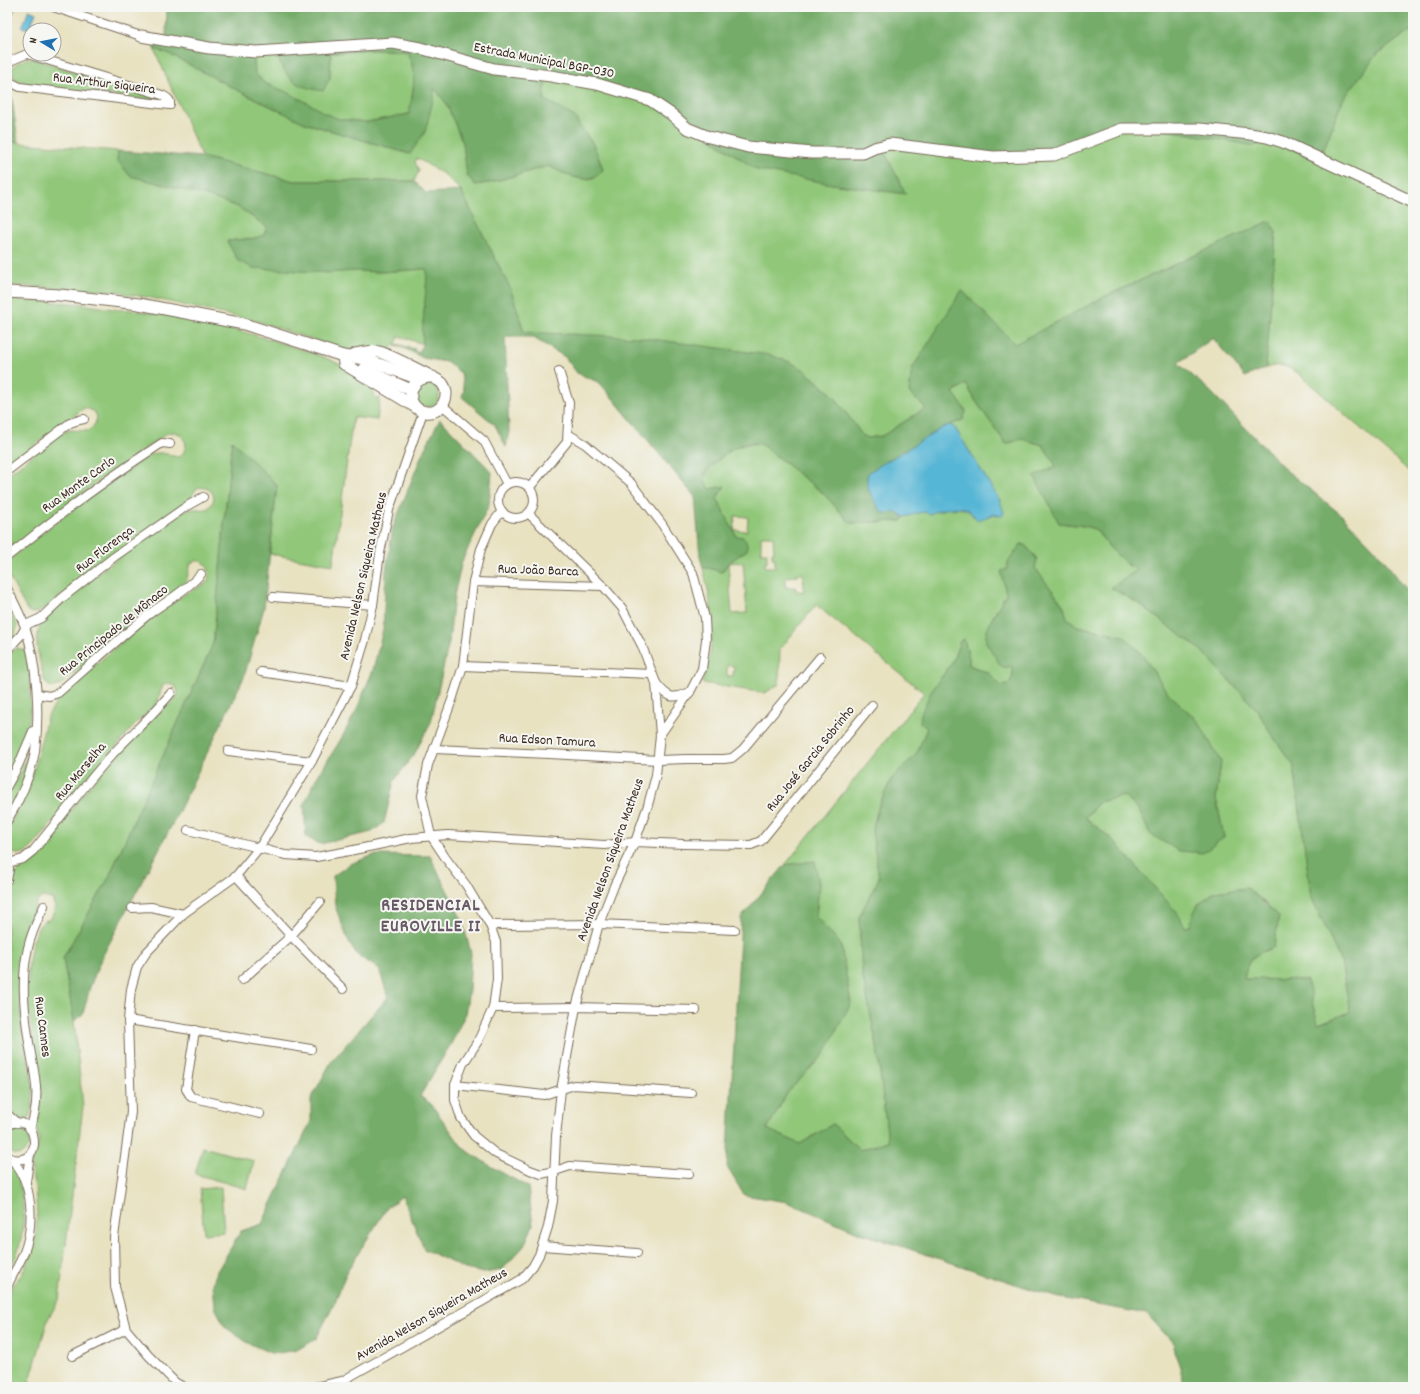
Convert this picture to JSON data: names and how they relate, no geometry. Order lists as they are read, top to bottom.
{
  "streets": {
    "street": [
      "Estrada Municipal BGP-030",
      "Rua Arthur Siqueira",
      "Rua Monte Carlo",
      "Rua Florença",
      "Rua João Barca",
      "Avenida Nelson Siqueira Matheus",
      "Rua Principado de Mônaco",
      "Rua Edson Tamura",
      "Rua José Garcia Sobrinho",
      "Rua Marselha",
      "Rua Cannes"
    ]
  },
  "crossings": [
    ["Rua João Barca", "Avenida Nelson Siqueira Matheus"],
    ["Avenida Nelson Siqueira Matheus", "Rua Edson Tamura"],
    ["Avenida Nelson Siqueira Matheus", "Rua José Garcia Sobrinho"]
  ],
  "districts": ["RESIDENCIAL EUROVILLE II"],
  "north": "left"
}
